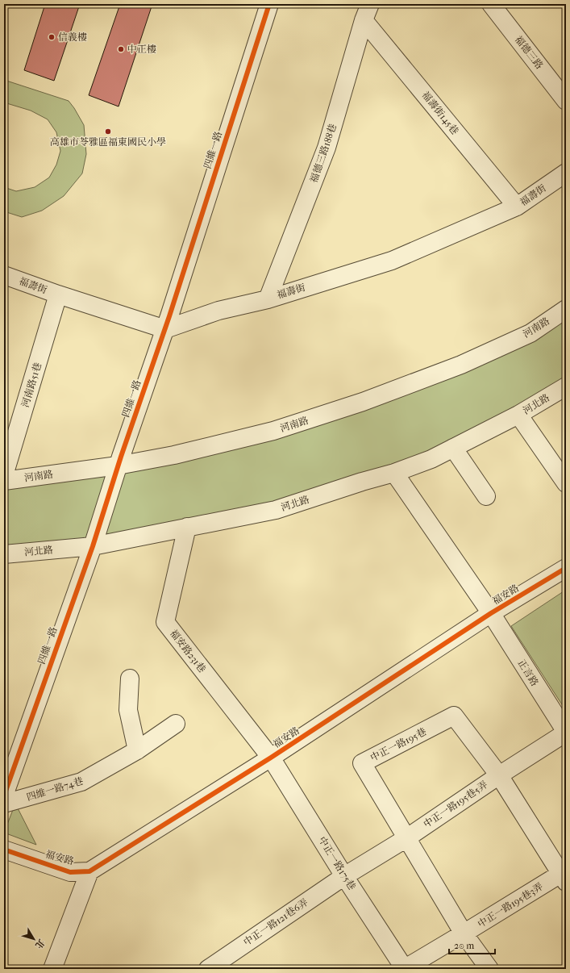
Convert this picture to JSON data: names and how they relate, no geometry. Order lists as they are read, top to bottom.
{
  "streets": {
    "street": [
      "福德三路",
      "福壽街145巷",
      "四維一路",
      "福德三路188巷",
      "福壽街",
      "河南路",
      "河南路51巷",
      "河北路",
      "福安路",
      "福安路231巷",
      "正言路",
      "中正一路195巷",
      "四維一路74巷",
      "中正一路195巷5弄",
      "中正一路175巷",
      "中正一路195巷3弄",
      "中正一路121巷6弄"
    ]
  },
  "crossings": [
    ["福壽街145巷", "福德三路188巷"],
    ["福壽街145巷", "福壽街"],
    ["四維一路", "福壽街"],
    ["四維一路", "河南路"],
    ["四維一路", "河北路"],
    ["福德三路188巷", "福壽街"],
    ["福壽街", "河南路51巷"],
    ["河北路", "福安路231巷"],
    ["河北路", "正言路"],
    ["福安路", "福安路231巷"],
    ["福安路", "正言路"],
    ["福安路", "中正一路175巷"],
    ["福安路231巷", "中正一路175巷"],
    ["正言路", "中正一路195巷5弄"],
    ["中正一路195巷", "中正一路195巷5弄"],
    ["中正一路195巷", "中正一路195巷3弄"],
    ["中正一路195巷5弄", "中正一路175巷"],
    ["中正一路195巷5弄", "中正一路121巷6弄"],
    ["中正一路175巷", "中正一路195巷3弄"],
    ["中正一路175巷", "中正一路121巷6弄"]
  ],
  "places": ["信義樓", "中正樓", "高雄市苓雅區福東國民小學"],
  "scale_bar": "20 m",
  "north": "bottom right"
}
